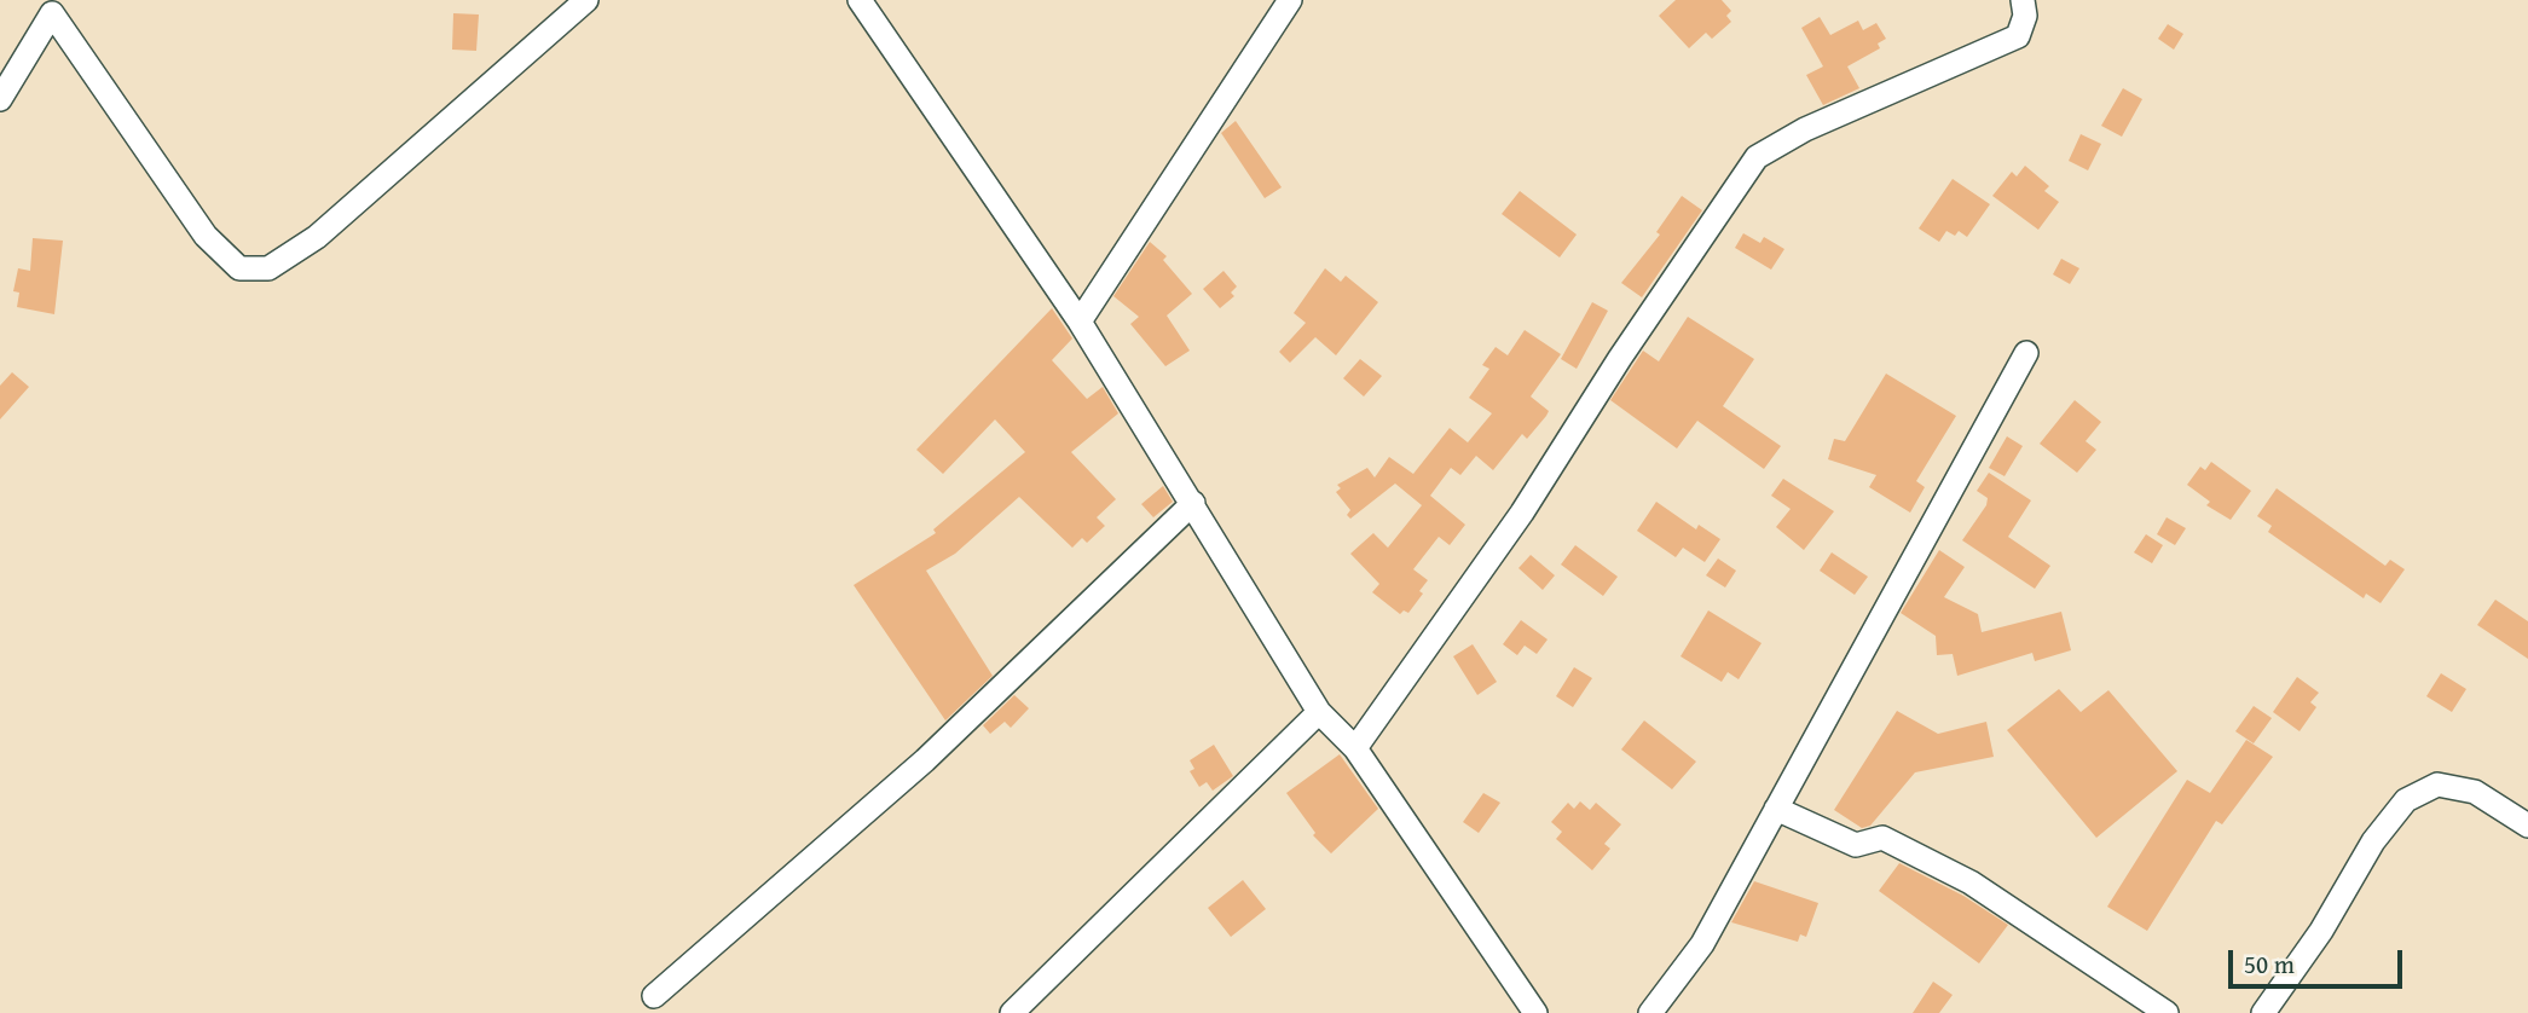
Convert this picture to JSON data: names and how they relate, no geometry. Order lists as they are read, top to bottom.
{
  "scale_bar": "50 m"
}
